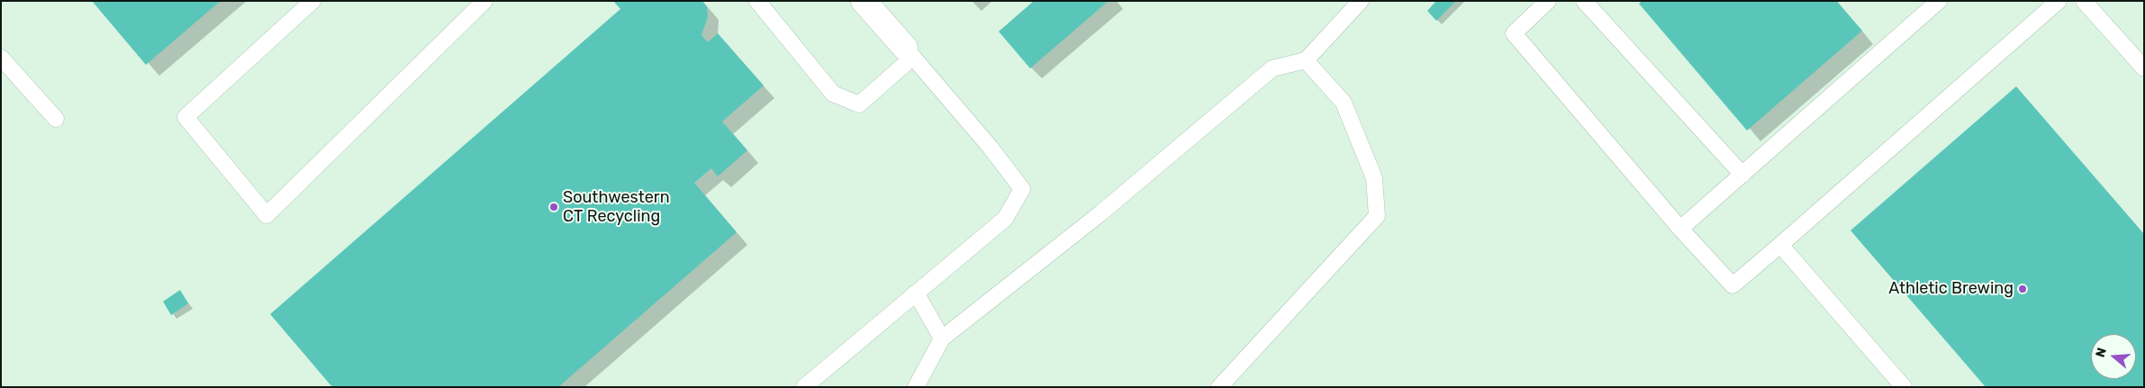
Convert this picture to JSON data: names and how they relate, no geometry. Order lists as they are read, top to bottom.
{
  "places": ["Southwestern CT Recycling", "Athletic Brewing"],
  "north": "left"
}
